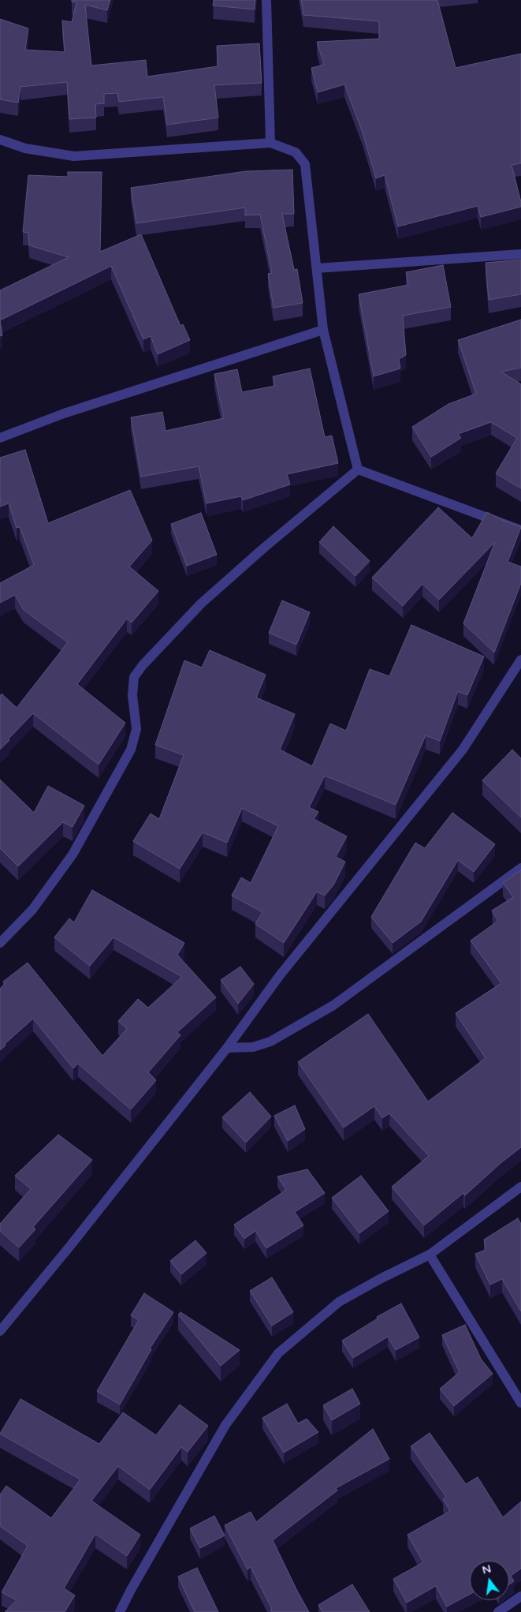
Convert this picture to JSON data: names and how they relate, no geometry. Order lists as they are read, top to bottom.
{
  "north": "top"
}
